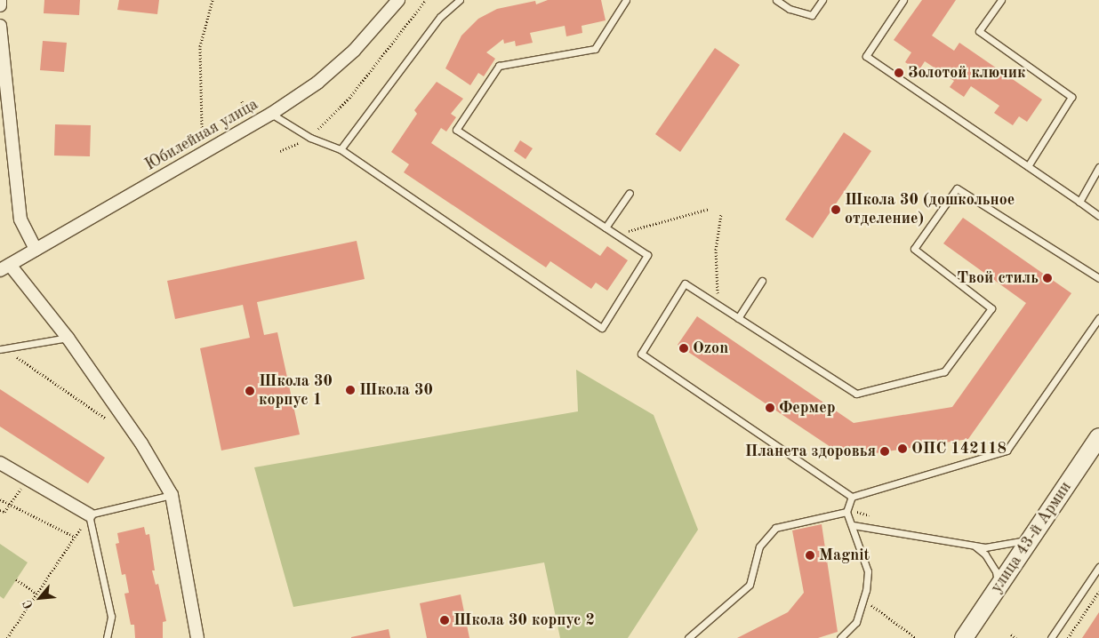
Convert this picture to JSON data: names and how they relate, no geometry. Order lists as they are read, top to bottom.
{
  "streets": {
    "main road": ["улица 43-й Армии"],
    "street": ["Юбилейная улица"]
  },
  "places": [
    "Золотой ключик",
    "Школа 30 (дошкольное отделение)",
    "Твой стиль",
    "Ozon",
    "Школа 30",
    "Школа 30 корпус 1",
    "Фермер",
    "ОПС 142118",
    "Планета здоровья",
    "Magnit",
    "Школа 30 корпус 2"
  ],
  "north": "bottom left"
}
